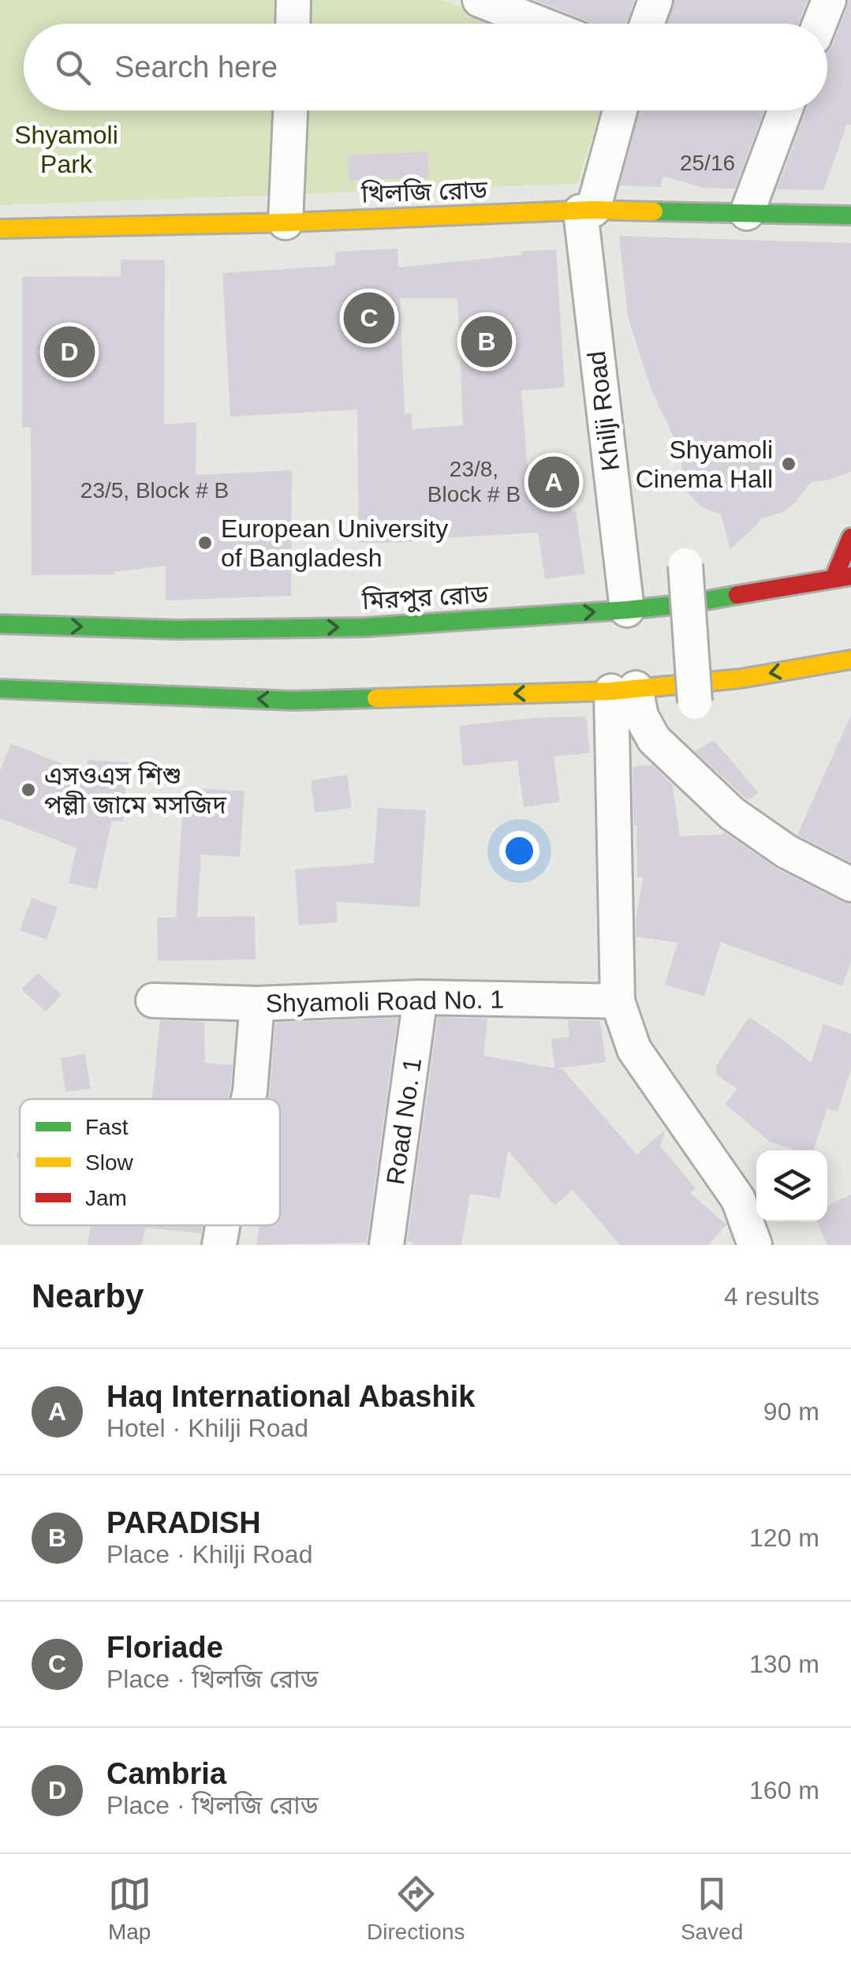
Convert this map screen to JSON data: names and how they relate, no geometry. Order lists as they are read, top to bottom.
{
  "streets": {
    "main road": ["খিলজি রোড", "মিরপুর রোড"],
    "street": ["Khilji Road", "Shyamoli Road No. 1", "Road No. 1"]
  },
  "crossings": [
    ["খিলজি রোড", "Khilji Road"],
    ["Khilji Road", "মিরপুর রোড"],
    ["Shyamoli Road No. 1", "Road No. 1"]
  ],
  "parks": ["Shyamoli Park"],
  "places": ["Shyamoli Cinema Hall", "European University of Bangladesh", "এসওএস শিশু পল্লী জামে মসজিদ"],
  "house_numbers": ["25/16", "23/8, Block # B", "23/5, Block # B"],
  "legend": ["Fast", "Slow", "Jam"],
  "page": {
    "search": "Search here",
    "pins": [
      "C",
      "B",
      "D",
      "A"
    ],
    "heading": ["Nearby", "4 results"],
    "list": [
      {
        "mark": "A",
        "name": "Haq International Abashik",
        "note": "Hotel · Khilji Road",
        "value": "90 m"
      },
      {
        "mark": "B",
        "name": "PARADISH",
        "note": "Place · Khilji Road",
        "value": "120 m"
      },
      {
        "mark": "C",
        "name": "Floriade",
        "note": "Place · খিলজি রোড",
        "value": "130 m"
      },
      {
        "mark": "D",
        "name": "Cambria",
        "note": "Place · খিলজি রোড",
        "value": "160 m"
      }
    ],
    "nav": ["Map", "Directions", "Saved"]
  }
}
